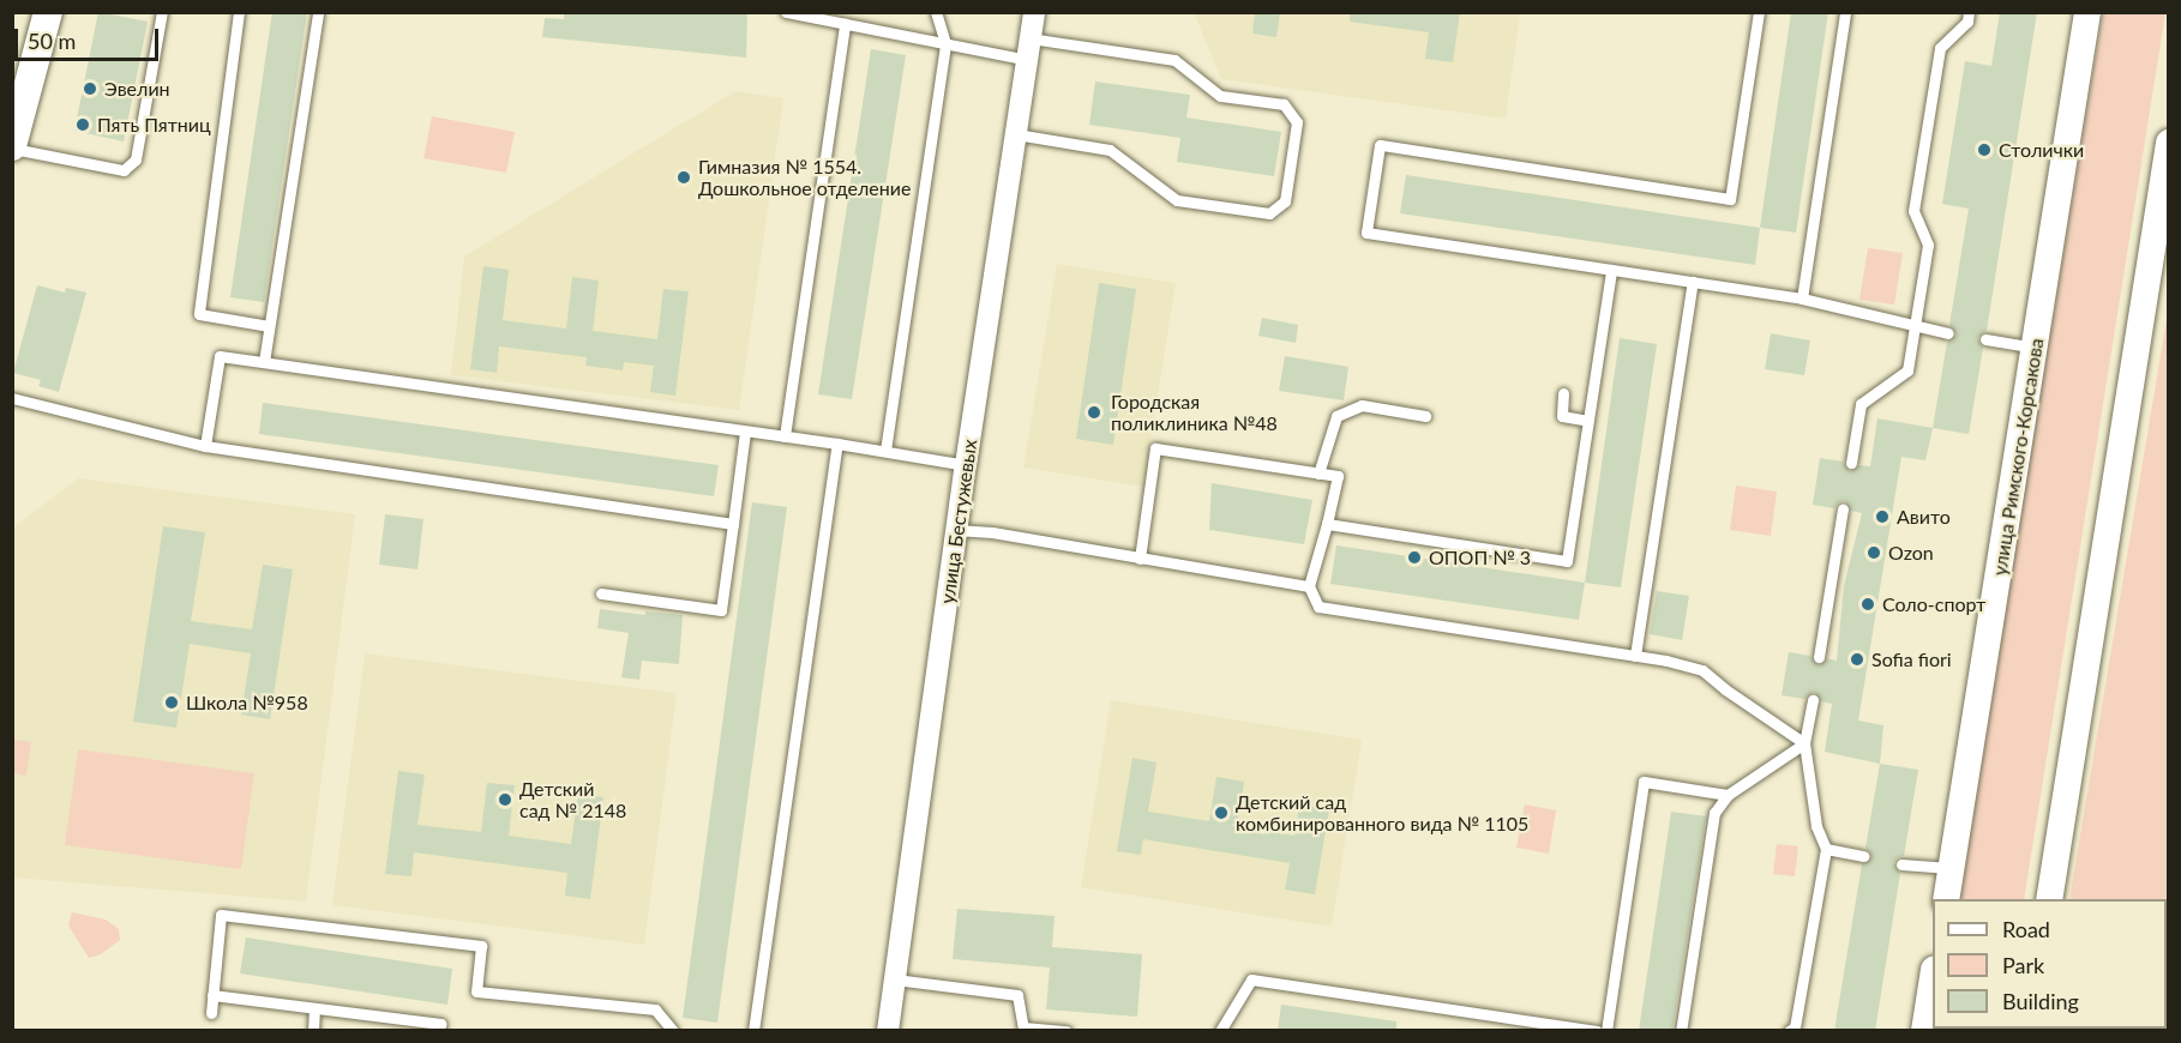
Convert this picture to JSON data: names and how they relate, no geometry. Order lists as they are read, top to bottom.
{
  "streets": {
    "street": ["улица Римского-Корсакова", "улица Бестужевых"]
  },
  "places": [
    "Эвелин",
    "Пять Пятниц",
    "Столички",
    "Гимназия № 1554. Дошкольное отделение",
    "Городская поликлиника №48",
    "Авито",
    "Ozon",
    "ОПОП № 3",
    "Соло-спорт",
    "Sofia fiori",
    "Школа №958",
    "Детский сад № 2148",
    "Детский сад комбинированного вида № 1105"
  ],
  "legend": ["Road", "Park", "Building"],
  "scale_bar": "50 m"
}
